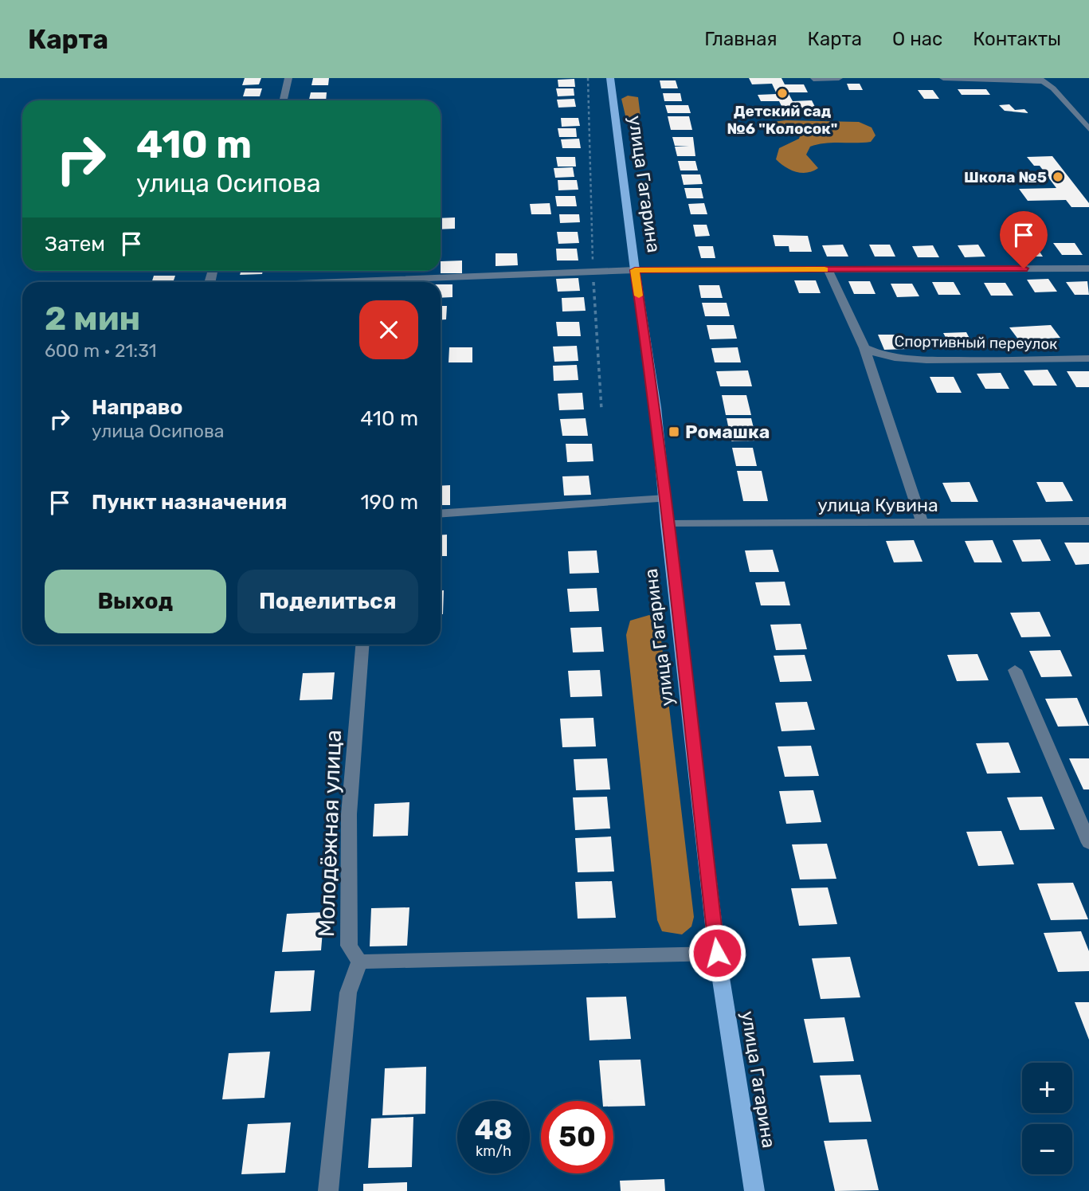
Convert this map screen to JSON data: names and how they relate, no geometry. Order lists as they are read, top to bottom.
{
  "streets": {
    "main road": ["улица Гагарина"],
    "street": ["Спортивный переулок", "улица Кувина", "Молодёжная улица"]
  },
  "crossings": [
    ["улица Гагарина", "улица Кувина"]
  ],
  "places": {
    "other": ["Детский сад №6 \"Колосок\"", "Школа №5"],
    "transit": ["Ромашка"]
  },
  "page": {
    "header": "Карта",
    "nav": [
      "Главная",
      "Карта",
      "О нас",
      "Контакты"
    ],
    "turn": ["410 m", "улица Осипова"],
    "then": "Затем",
    "heading": ["2 мин", "600 m · 21:31"],
    "list": [
      {
        "name": "Направо",
        "note": "улица Осипова",
        "value": "410 m"
      },
      {
        "name": "Пункт назначения",
        "value": "190 m"
      }
    ],
    "buttons": ["Выход", "Поделиться"],
    "map_buttons": ["+", "−"],
    "speed": "48 km/h",
    "limit": "50"
  }
}
